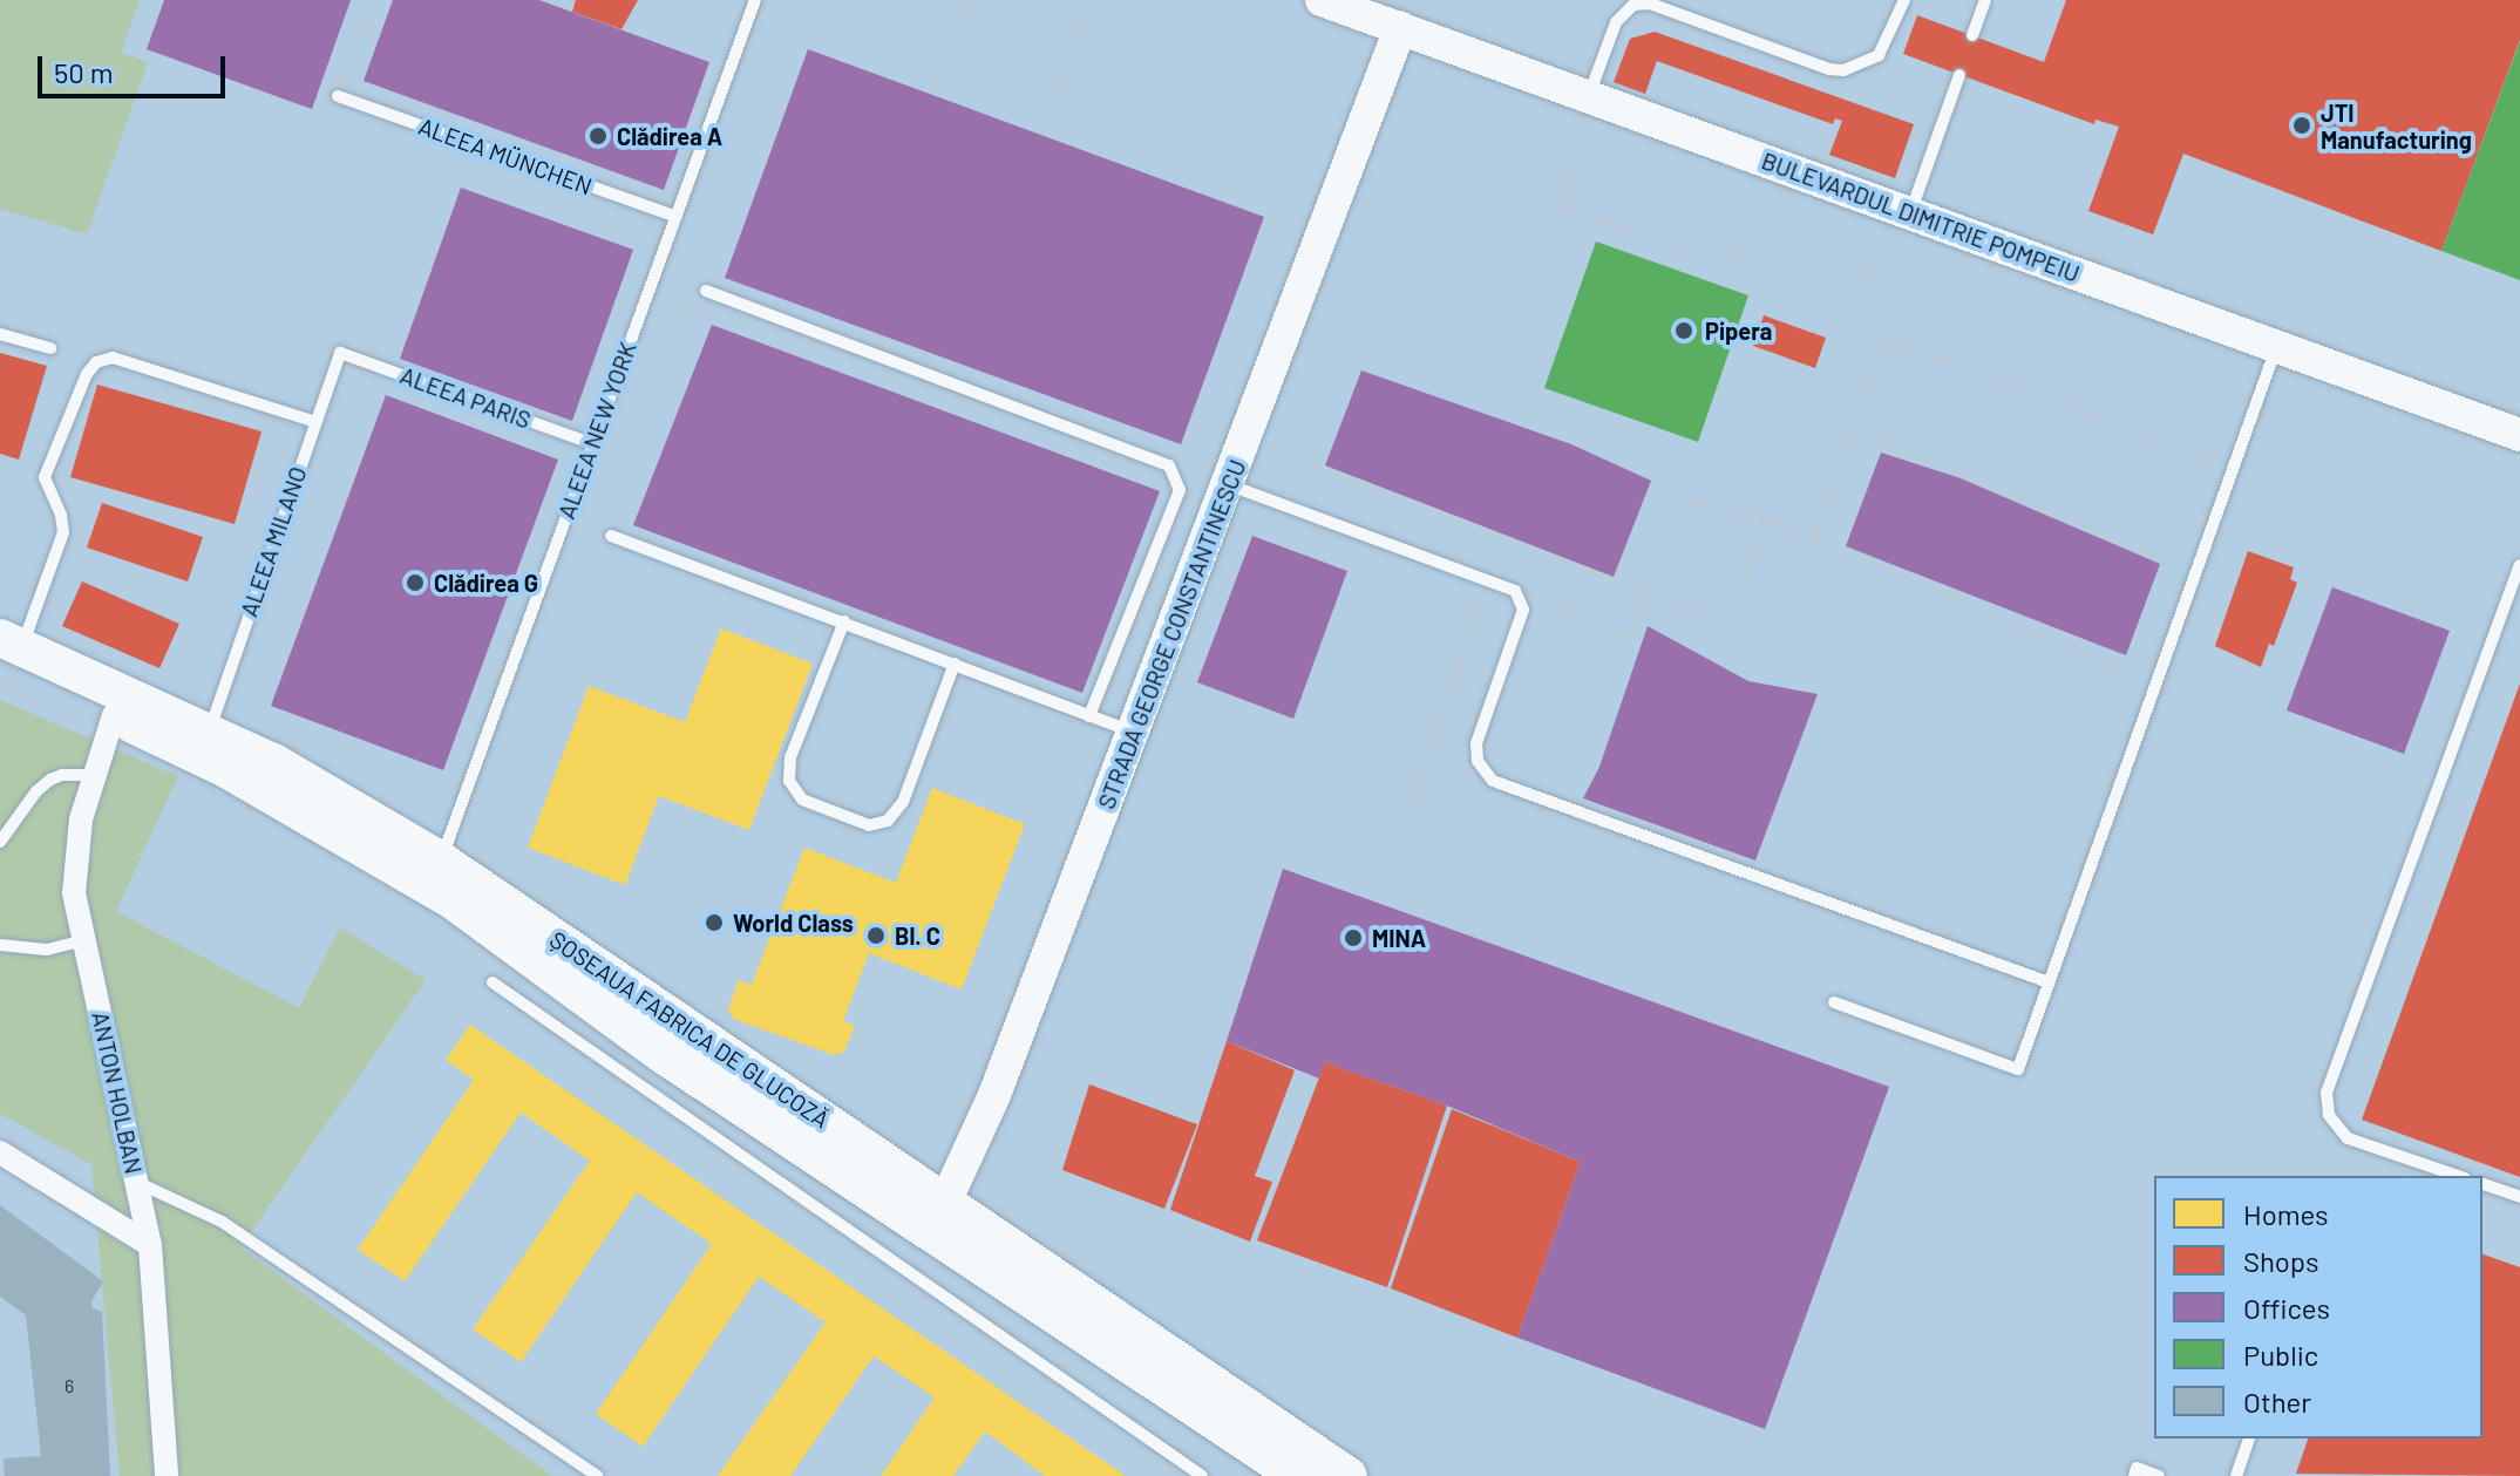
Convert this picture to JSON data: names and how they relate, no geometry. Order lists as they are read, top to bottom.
{
  "streets": {
    "main road": ["ȘOSEAUA FABRICA DE GLUCOZĂ"],
    "street": ["BULEVARDUL DIMITRIE POMPEIU", "STRADA GEORGE CONSTANTINESCU", "ANTON HOLBAN"],
    "lane": [
      "ALEEA MÜNCHEN",
      "ALEEA PARIS",
      "ALEEA NEW YORK",
      "ALEEA MILANO"
    ]
  },
  "crossings": [
    ["ALEEA MÜNCHEN", "ALEEA NEW YORK"],
    ["BULEVARDUL DIMITRIE POMPEIU", "STRADA GEORGE CONSTANTINESCU"],
    ["ALEEA PARIS", "ALEEA NEW YORK"],
    ["ALEEA PARIS", "ALEEA MILANO"],
    ["ALEEA NEW YORK", "ȘOSEAUA FABRICA DE GLUCOZĂ"],
    ["ALEEA MILANO", "ȘOSEAUA FABRICA DE GLUCOZĂ"],
    ["STRADA GEORGE CONSTANTINESCU", "ȘOSEAUA FABRICA DE GLUCOZĂ"],
    ["ȘOSEAUA FABRICA DE GLUCOZĂ", "ANTON HOLBAN"]
  ],
  "places": [
    "JTI Manufacturing",
    "Clădirea A",
    "Pipera",
    "Clădirea G",
    "World Class",
    "Bl. C",
    "MINA"
  ],
  "house_numbers": ["6"],
  "legend": [
    "Homes",
    "Shops",
    "Offices",
    "Public",
    "Other"
  ],
  "scale_bar": "50 m"
}
